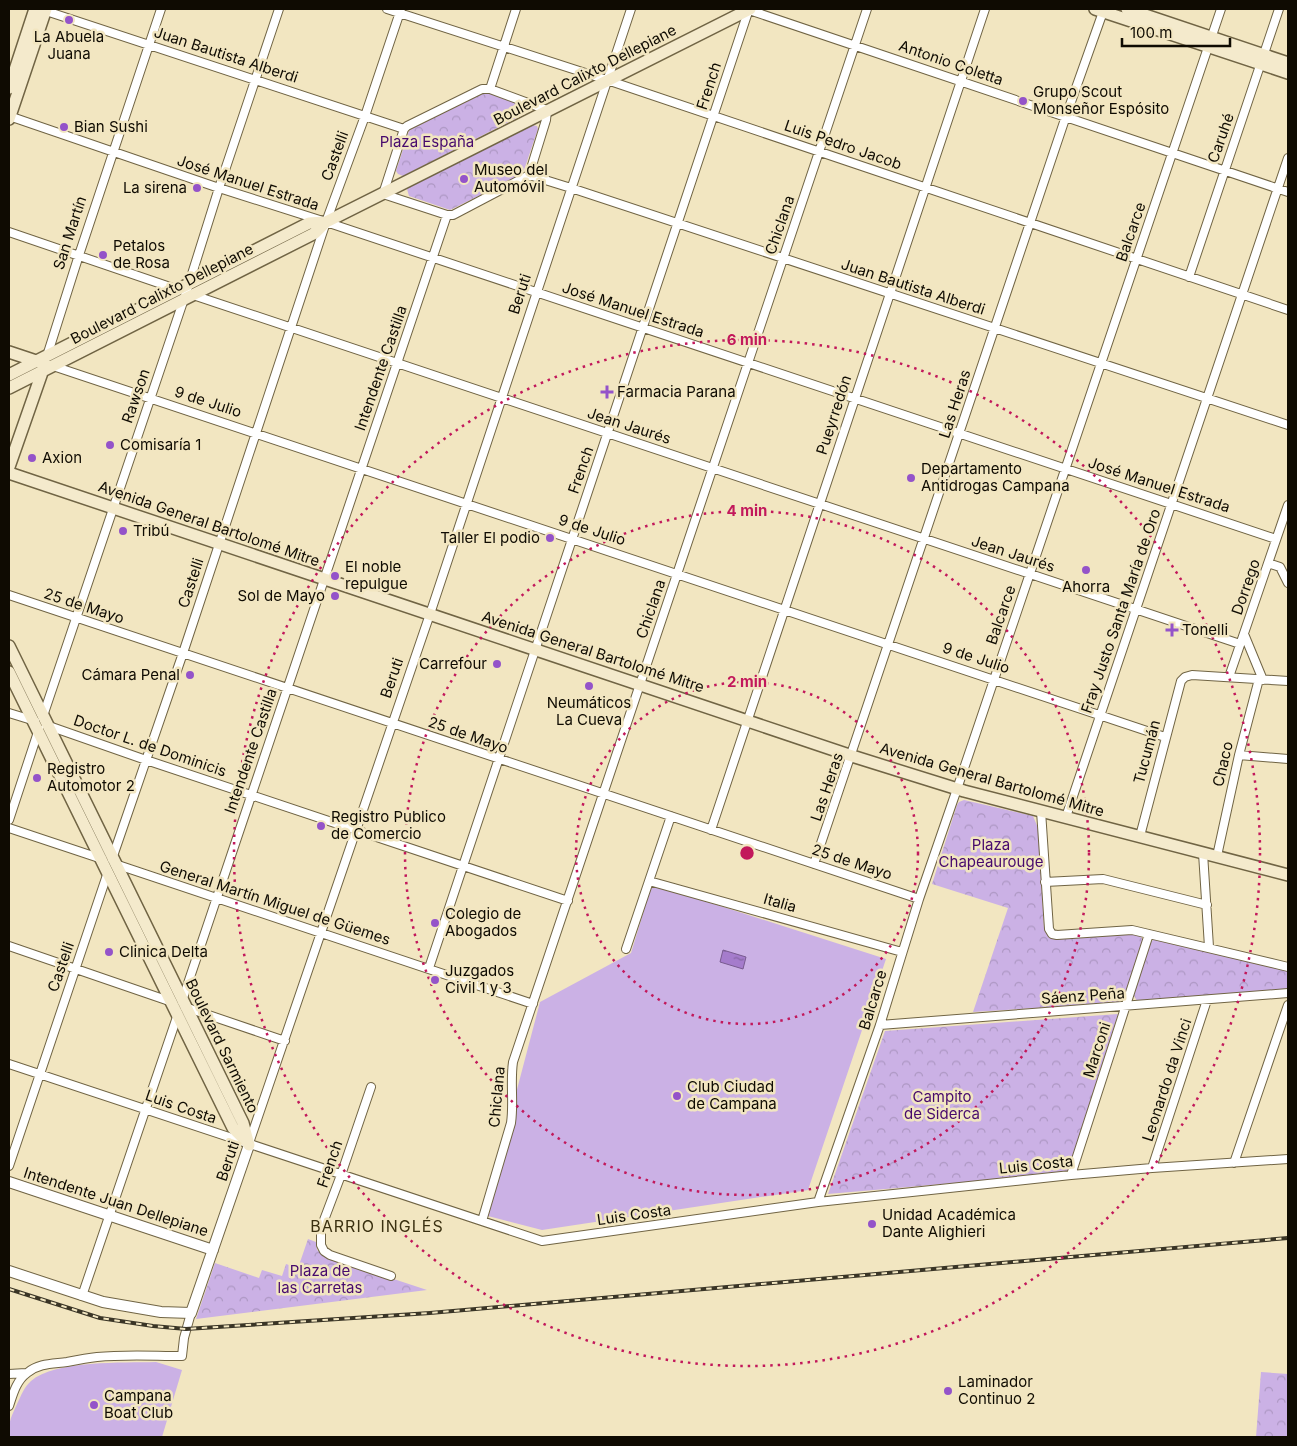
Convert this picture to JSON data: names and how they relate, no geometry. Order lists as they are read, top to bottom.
{
  "streets": {
    "main road": [
      "Boulevard Calixto Dellepiane",
      "San Martín",
      "9 de Julio",
      "Avenida General Bartolomé Mitre",
      "Boulevard Sarmiento"
    ],
    "street": [
      "Juan Bautista Alberdi",
      "Antonio Coletta",
      "French",
      "Caruhé",
      "Luis Pedro Jacob",
      "Castelli",
      "José Manuel Estrada",
      "Chiclana",
      "Balcarce",
      "Beruti",
      "Intendente Castilla",
      "Rawson",
      "Las Heras",
      "Pueyrredón",
      "Jean Jaurés",
      "Dorrego",
      "25 de Mayo",
      "Fray Justo Santa María de Oro",
      "Doctor L. de Dominicis",
      "Tucumán",
      "Chaco",
      "General Martín Miguel de Güemes",
      "Italia",
      "Sáenz Peña",
      "Marconi",
      "Leonardo da Vinci",
      "Luis Costa",
      "Intendente Juan Dellepiane"
    ]
  },
  "crossings": [
    ["Juan Bautista Alberdi", "French"],
    ["Juan Bautista Alberdi", "Castelli"],
    ["Juan Bautista Alberdi", "Chiclana"],
    ["Juan Bautista Alberdi", "Balcarce"],
    ["Juan Bautista Alberdi", "San Martín"],
    ["Juan Bautista Alberdi", "Beruti"],
    ["Juan Bautista Alberdi", "Rawson"],
    ["Juan Bautista Alberdi", "Las Heras"],
    ["Juan Bautista Alberdi", "Pueyrredón"],
    ["Juan Bautista Alberdi", "Fray Justo Santa María de Oro"],
    ["Antonio Coletta", "Boulevard Calixto Dellepiane"],
    ["Antonio Coletta", "French"],
    ["Antonio Coletta", "Caruhé"],
    ["Antonio Coletta", "Chiclana"],
    ["Antonio Coletta", "Balcarce"],
    ["Antonio Coletta", "Las Heras"],
    ["Antonio Coletta", "Pueyrredón"],
    ["Antonio Coletta", "Fray Justo Santa María de Oro"],
    ["Boulevard Calixto Dellepiane", "French"],
    ["Boulevard Calixto Dellepiane", "Luis Pedro Jacob"],
    ["Boulevard Calixto Dellepiane", "Castelli"],
    ["Boulevard Calixto Dellepiane", "José Manuel Estrada"],
    ["Boulevard Calixto Dellepiane", "San Martín"],
    ["Boulevard Calixto Dellepiane", "Beruti"],
    ["Boulevard Calixto Dellepiane", "Rawson"],
    ["Boulevard Calixto Dellepiane", "9 de Julio"],
    ["Boulevard Calixto Dellepiane", "Jean Jaurés"],
    ["French", "Luis Pedro Jacob"],
    ["French", "José Manuel Estrada"],
    ["French", "9 de Julio"],
    ["French", "Jean Jaurés"],
    ["French", "Avenida General Bartolomé Mitre"],
    ["French", "25 de Mayo"],
    ["French", "Doctor L. de Dominicis"],
    ["French", "General Martín Miguel de Güemes"],
    ["French", "Luis Costa"],
    ["Caruhé", "Luis Pedro Jacob"],
    ["Luis Pedro Jacob", "Castelli"],
    ["Luis Pedro Jacob", "Chiclana"],
    ["Luis Pedro Jacob", "Balcarce"],
    ["Luis Pedro Jacob", "Beruti"],
    ["Luis Pedro Jacob", "Las Heras"],
    ["Luis Pedro Jacob", "Pueyrredón"],
    ["Luis Pedro Jacob", "Fray Justo Santa María de Oro"],
    ["Castelli", "José Manuel Estrada"],
    ["Castelli", "9 de Julio"],
    ["Castelli", "Jean Jaurés"],
    ["Castelli", "Avenida General Bartolomé Mitre"],
    ["Castelli", "25 de Mayo"],
    ["Castelli", "Doctor L. de Dominicis"],
    ["Castelli", "General Martín Miguel de Güemes"],
    ["Castelli", "Boulevard Sarmiento"],
    ["Castelli", "Luis Costa"],
    ["José Manuel Estrada", "Chiclana"],
    ["José Manuel Estrada", "Balcarce"],
    ["José Manuel Estrada", "San Martín"],
    ["José Manuel Estrada", "Beruti"],
    ["José Manuel Estrada", "Intendente Castilla"],
    ["José Manuel Estrada", "Rawson"],
    ["José Manuel Estrada", "Las Heras"],
    ["José Manuel Estrada", "Pueyrredón"],
    ["José Manuel Estrada", "Dorrego"],
    ["José Manuel Estrada", "Fray Justo Santa María de Oro"],
    ["Chiclana", "9 de Julio"],
    ["Chiclana", "Jean Jaurés"],
    ["Chiclana", "Avenida General Bartolomé Mitre"],
    ["Chiclana", "25 de Mayo"],
    ["Chiclana", "Doctor L. de Dominicis"],
    ["Chiclana", "General Martín Miguel de Güemes"],
    ["Chiclana", "Luis Costa"],
    ["Balcarce", "9 de Julio"],
    ["Balcarce", "Jean Jaurés"],
    ["Balcarce", "Avenida General Bartolomé Mitre"],
    ["Balcarce", "25 de Mayo"],
    ["Balcarce", "Italia"],
    ["Balcarce", "Sáenz Peña"],
    ["Balcarce", "Luis Costa"],
    ["San Martín", "9 de Julio"],
    ["San Martín", "Jean Jaurés"],
    ["Beruti", "9 de Julio"],
    ["Beruti", "Jean Jaurés"],
    ["Beruti", "Avenida General Bartolomé Mitre"],
    ["Beruti", "25 de Mayo"],
    ["Beruti", "Doctor L. de Dominicis"],
    ["Beruti", "General Martín Miguel de Güemes"],
    ["Beruti", "Boulevard Sarmiento"],
    ["Beruti", "Luis Costa"],
    ["Beruti", "Intendente Juan Dellepiane"],
    ["Intendente Castilla", "9 de Julio"],
    ["Intendente Castilla", "Jean Jaurés"],
    ["Intendente Castilla", "Avenida General Bartolomé Mitre"],
    ["Intendente Castilla", "25 de Mayo"],
    ["Intendente Castilla", "Doctor L. de Dominicis"],
    ["Intendente Castilla", "General Martín Miguel de Güemes"],
    ["Intendente Castilla", "Boulevard Sarmiento"],
    ["Intendente Castilla", "Luis Costa"],
    ["Intendente Castilla", "Intendente Juan Dellepiane"],
    ["Rawson", "9 de Julio"],
    ["Rawson", "Jean Jaurés"],
    ["Rawson", "Avenida General Bartolomé Mitre"],
    ["Rawson", "25 de Mayo"],
    ["Rawson", "Doctor L. de Dominicis"],
    ["Rawson", "Boulevard Sarmiento"],
    ["9 de Julio", "Las Heras"],
    ["9 de Julio", "Pueyrredón"],
    ["9 de Julio", "Fray Justo Santa María de Oro"],
    ["9 de Julio", "Tucumán"],
    ["Las Heras", "Jean Jaurés"],
    ["Las Heras", "Avenida General Bartolomé Mitre"],
    ["Las Heras", "25 de Mayo"],
    ["Pueyrredón", "Jean Jaurés"],
    ["Pueyrredón", "Avenida General Bartolomé Mitre"],
    ["Pueyrredón", "25 de Mayo"],
    ["Jean Jaurés", "Dorrego"],
    ["Jean Jaurés", "Fray Justo Santa María de Oro"],
    ["Avenida General Bartolomé Mitre", "Fray Justo Santa María de Oro"],
    ["Avenida General Bartolomé Mitre", "Tucumán"],
    ["Avenida General Bartolomé Mitre", "Chaco"],
    ["Dorrego", "Tucumán"],
    ["Doctor L. de Dominicis", "Boulevard Sarmiento"],
    ["General Martín Miguel de Güemes", "Boulevard Sarmiento"],
    ["Sáenz Peña", "Marconi"],
    ["Sáenz Peña", "Leonardo da Vinci"],
    ["Boulevard Sarmiento", "Luis Costa"],
    ["Marconi", "Luis Costa"],
    ["Leonardo da Vinci", "Luis Costa"]
  ],
  "districts": ["BARRIO INGLÉS"],
  "parks": [
    "Plaza España",
    "Plaza Chapeaurouge",
    "Campito de Siderca",
    "Plaza de las Carretas"
  ],
  "places": {
    "other": [
      "La Abuela Juana",
      "Grupo Scout Monseñor Espósito",
      "Bian Sushi",
      "Museo del Automóvil",
      "La sirena",
      "Petalos de Rosa",
      "Comisaría 1",
      "Axion",
      "Departamento Antidrogas Campana",
      "Tribú",
      "Taller El podio",
      "Ahorra",
      "El noble repulgue",
      "Sol de Mayo",
      "Carrefour",
      "Cámara Penal",
      "Neumáticos La Cueva",
      "Registro Automotor 2",
      "Registro Publico de Comercio",
      "Colegio de Abogados",
      "Clinica Delta",
      "Juzgados Civil 1 y 3",
      "Club Ciudad de Campana",
      "Unidad Académica Dante Alighieri",
      "Laminador Continuo 2",
      "Campana Boat Club"
    ],
    "health": ["Farmacia Parana", "Tonelli"]
  },
  "scale_bar": "100 m",
  "rings": ["6 min", "4 min", "2 min"]
}
